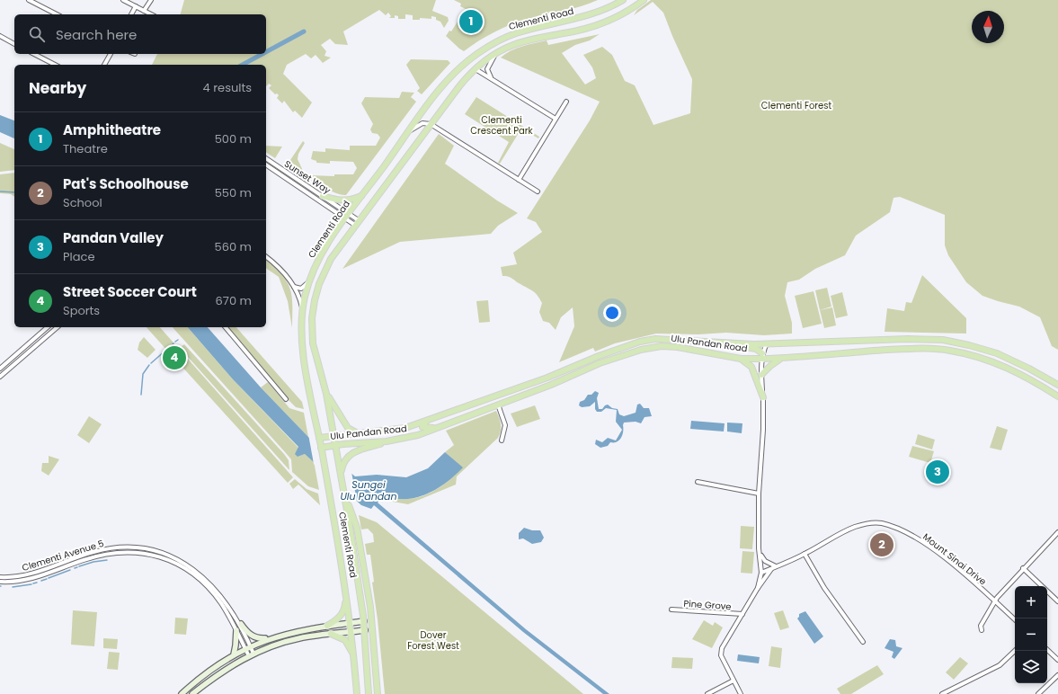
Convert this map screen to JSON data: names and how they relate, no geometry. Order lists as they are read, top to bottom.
{
  "streets": {
    "main road": ["Clementi Road", "Ulu Pandan Road"],
    "street": [
      "Sunset Way",
      "Clementi Avenue 5",
      "Mount Sinai Drive",
      "Pine Grove"
    ]
  },
  "crossings": [
    ["Clementi Road", "Sunset Way"],
    ["Clementi Road", "Ulu Pandan Road"]
  ],
  "water": ["Sungei Ulu Pandan"],
  "parks": ["Clementi Forest", "Clementi Crescent Park", "Dover Forest West"],
  "north": "top",
  "page": {
    "pins": [
      "1",
      "4",
      "3",
      "2"
    ],
    "search": "Search here",
    "heading": ["Nearby", "4 results"],
    "list": [
      {
        "mark": "1",
        "name": "Amphitheatre",
        "note": "Theatre",
        "value": "500 m"
      },
      {
        "mark": "2",
        "name": "Pat's Schoolhouse",
        "note": "School",
        "value": "550 m"
      },
      {
        "mark": "3",
        "name": "Pandan Valley",
        "note": "Place",
        "value": "560 m"
      },
      {
        "mark": "4",
        "name": "Street Soccer Court",
        "note": "Sports",
        "value": "670 m"
      }
    ],
    "map_buttons": ["+", "−"]
  }
}
